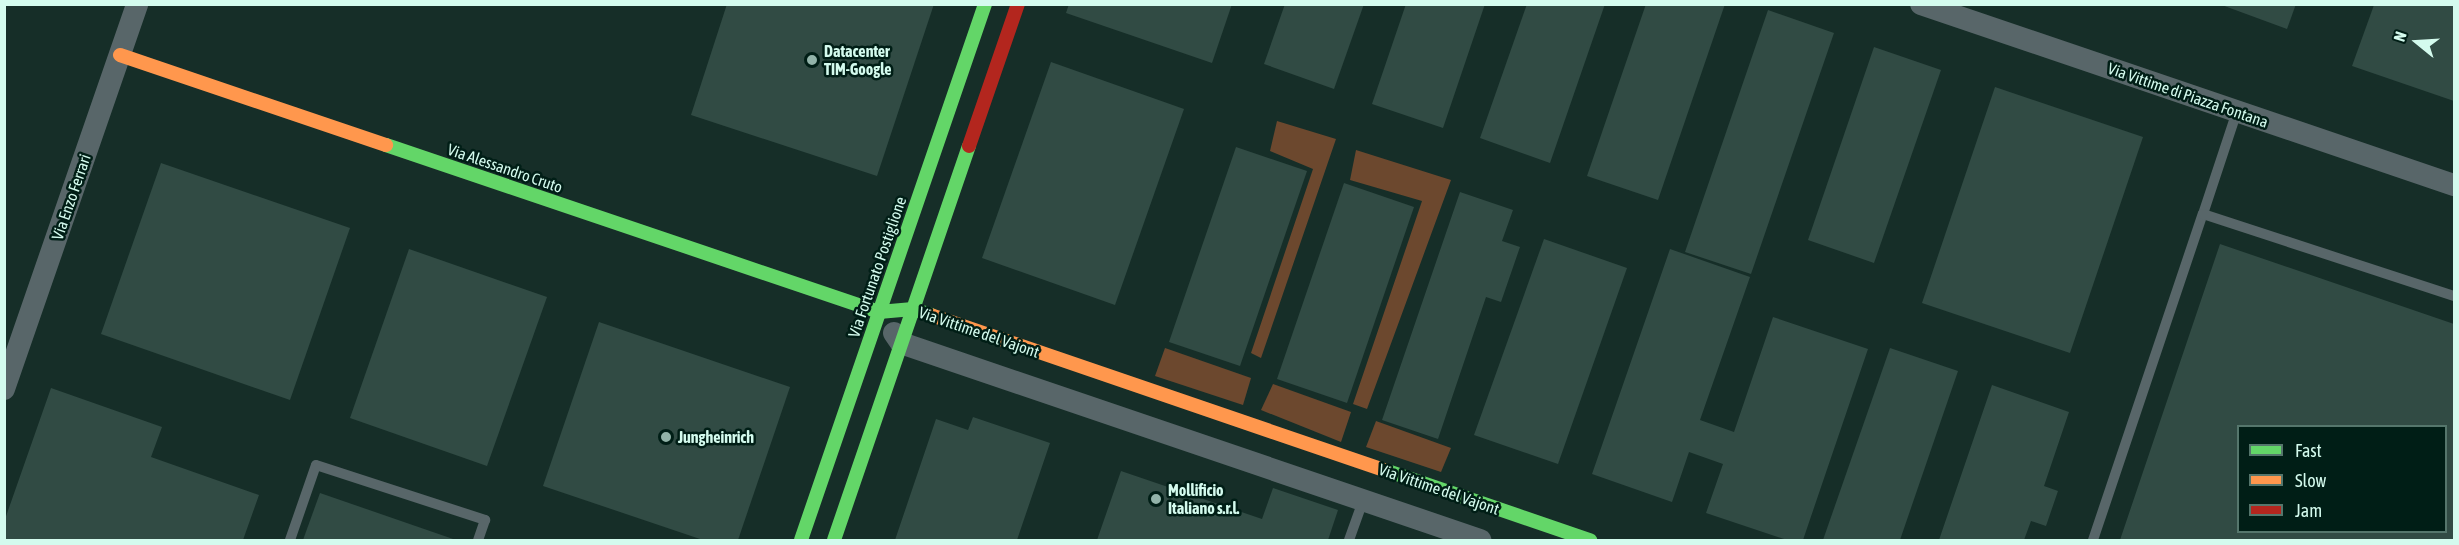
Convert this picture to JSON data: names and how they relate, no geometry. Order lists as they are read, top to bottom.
{
  "streets": {
    "street": [
      "Via Vittime di Piazza Fontana",
      "Via Alessandro Cruto",
      "Via Enzo Ferrari",
      "Via Fortunato Postiglione",
      "Via Vittime del Vajont"
    ]
  },
  "crossings": [
    ["Via Alessandro Cruto", "Via Enzo Ferrari"],
    ["Via Alessandro Cruto", "Via Fortunato Postiglione"],
    ["Via Alessandro Cruto", "Via Vittime del Vajont"],
    ["Via Fortunato Postiglione", "Via Vittime del Vajont"]
  ],
  "places": ["Datacenter TIM-Google", "Jungheinrich", "Mollificio Italiano s.r.l."],
  "legend": ["Fast", "Slow", "Jam"],
  "north": "left"
}
